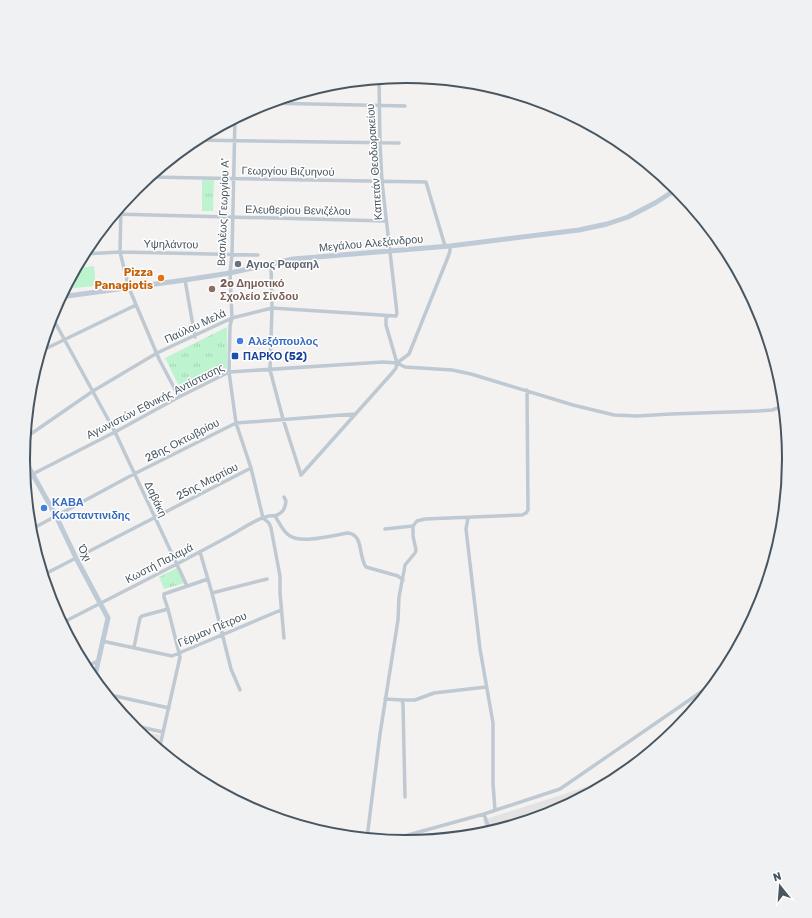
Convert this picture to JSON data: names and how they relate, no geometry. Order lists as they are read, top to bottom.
{
  "streets": {
    "street": [
      "Καπετάν Θεοδωρακείου",
      "Γεωργίου Βιζυηνού",
      "Ελευθερίου Βενιζέλου",
      "Βασιλέως Γεωργίου Α'",
      "Μεγάλου Αλεξάνδρου",
      "Υψηλάντου",
      "Παύλου Μελά",
      "Αγωνιστών Εθνικής Αντίστασης",
      "28ης Οκτωβρίου",
      "25ης Μαρτίου",
      "Δαβάκη",
      "Όχι",
      "Κωστή Παλαμά",
      "Γέρμαν Πέτρου"
    ]
  },
  "crossings": [
    ["Καπετάν Θεοδωρακείου", "Γεωργίου Βιζυηνού"],
    ["Καπετάν Θεοδωρακείου", "Ελευθερίου Βενιζέλου"],
    ["Καπετάν Θεοδωρακείου", "Μεγάλου Αλεξάνδρου"],
    ["Καπετάν Θεοδωρακείου", "Παύλου Μελά"],
    ["Γεωργίου Βιζυηνού", "Βασιλέως Γεωργίου Α'"],
    ["Γεωργίου Βιζυηνού", "Μεγάλου Αλεξάνδρου"],
    ["Ελευθερίου Βενιζέλου", "Βασιλέως Γεωργίου Α'"],
    ["Βασιλέως Γεωργίου Α'", "Μεγάλου Αλεξάνδρου"],
    ["Βασιλέως Γεωργίου Α'", "Υψηλάντου"],
    ["Βασιλέως Γεωργίου Α'", "Παύλου Μελά"],
    ["Βασιλέως Γεωργίου Α'", "Αγωνιστών Εθνικής Αντίστασης"],
    ["Βασιλέως Γεωργίου Α'", "28ης Οκτωβρίου"],
    ["Βασιλέως Γεωργίου Α'", "25ης Μαρτίου"],
    ["Βασιλέως Γεωργίου Α'", "Κωστή Παλαμά"],
    ["Βασιλέως Γεωργίου Α'", "Γέρμαν Πέτρου"],
    ["Παύλου Μελά", "Δαβάκη"],
    ["Αγωνιστών Εθνικής Αντίστασης", "Δαβάκη"],
    ["Αγωνιστών Εθνικής Αντίστασης", "Όχι"],
    ["28ης Οκτωβρίου", "Δαβάκη"],
    ["28ης Οκτωβρίου", "Όχι"],
    ["25ης Μαρτίου", "Δαβάκη"],
    ["25ης Μαρτίου", "Όχι"],
    ["Δαβάκη", "Κωστή Παλαμά"],
    ["Όχι", "Κωστή Παλαμά"],
    ["Όχι", "Γέρμαν Πέτρου"]
  ],
  "places": {
    "other": [
      "Αγιος Ραφαηλ",
      "Pizza Panagiotis",
      "2o Δημοτικό Σχολείο Σίνδου",
      "Αλεξόπουλος",
      "ΚΑΒΑ Κωσταντινιδης"
    ],
    "transit": ["ΠΑΡΚΟ (52)"]
  },
  "north": "top"
}
